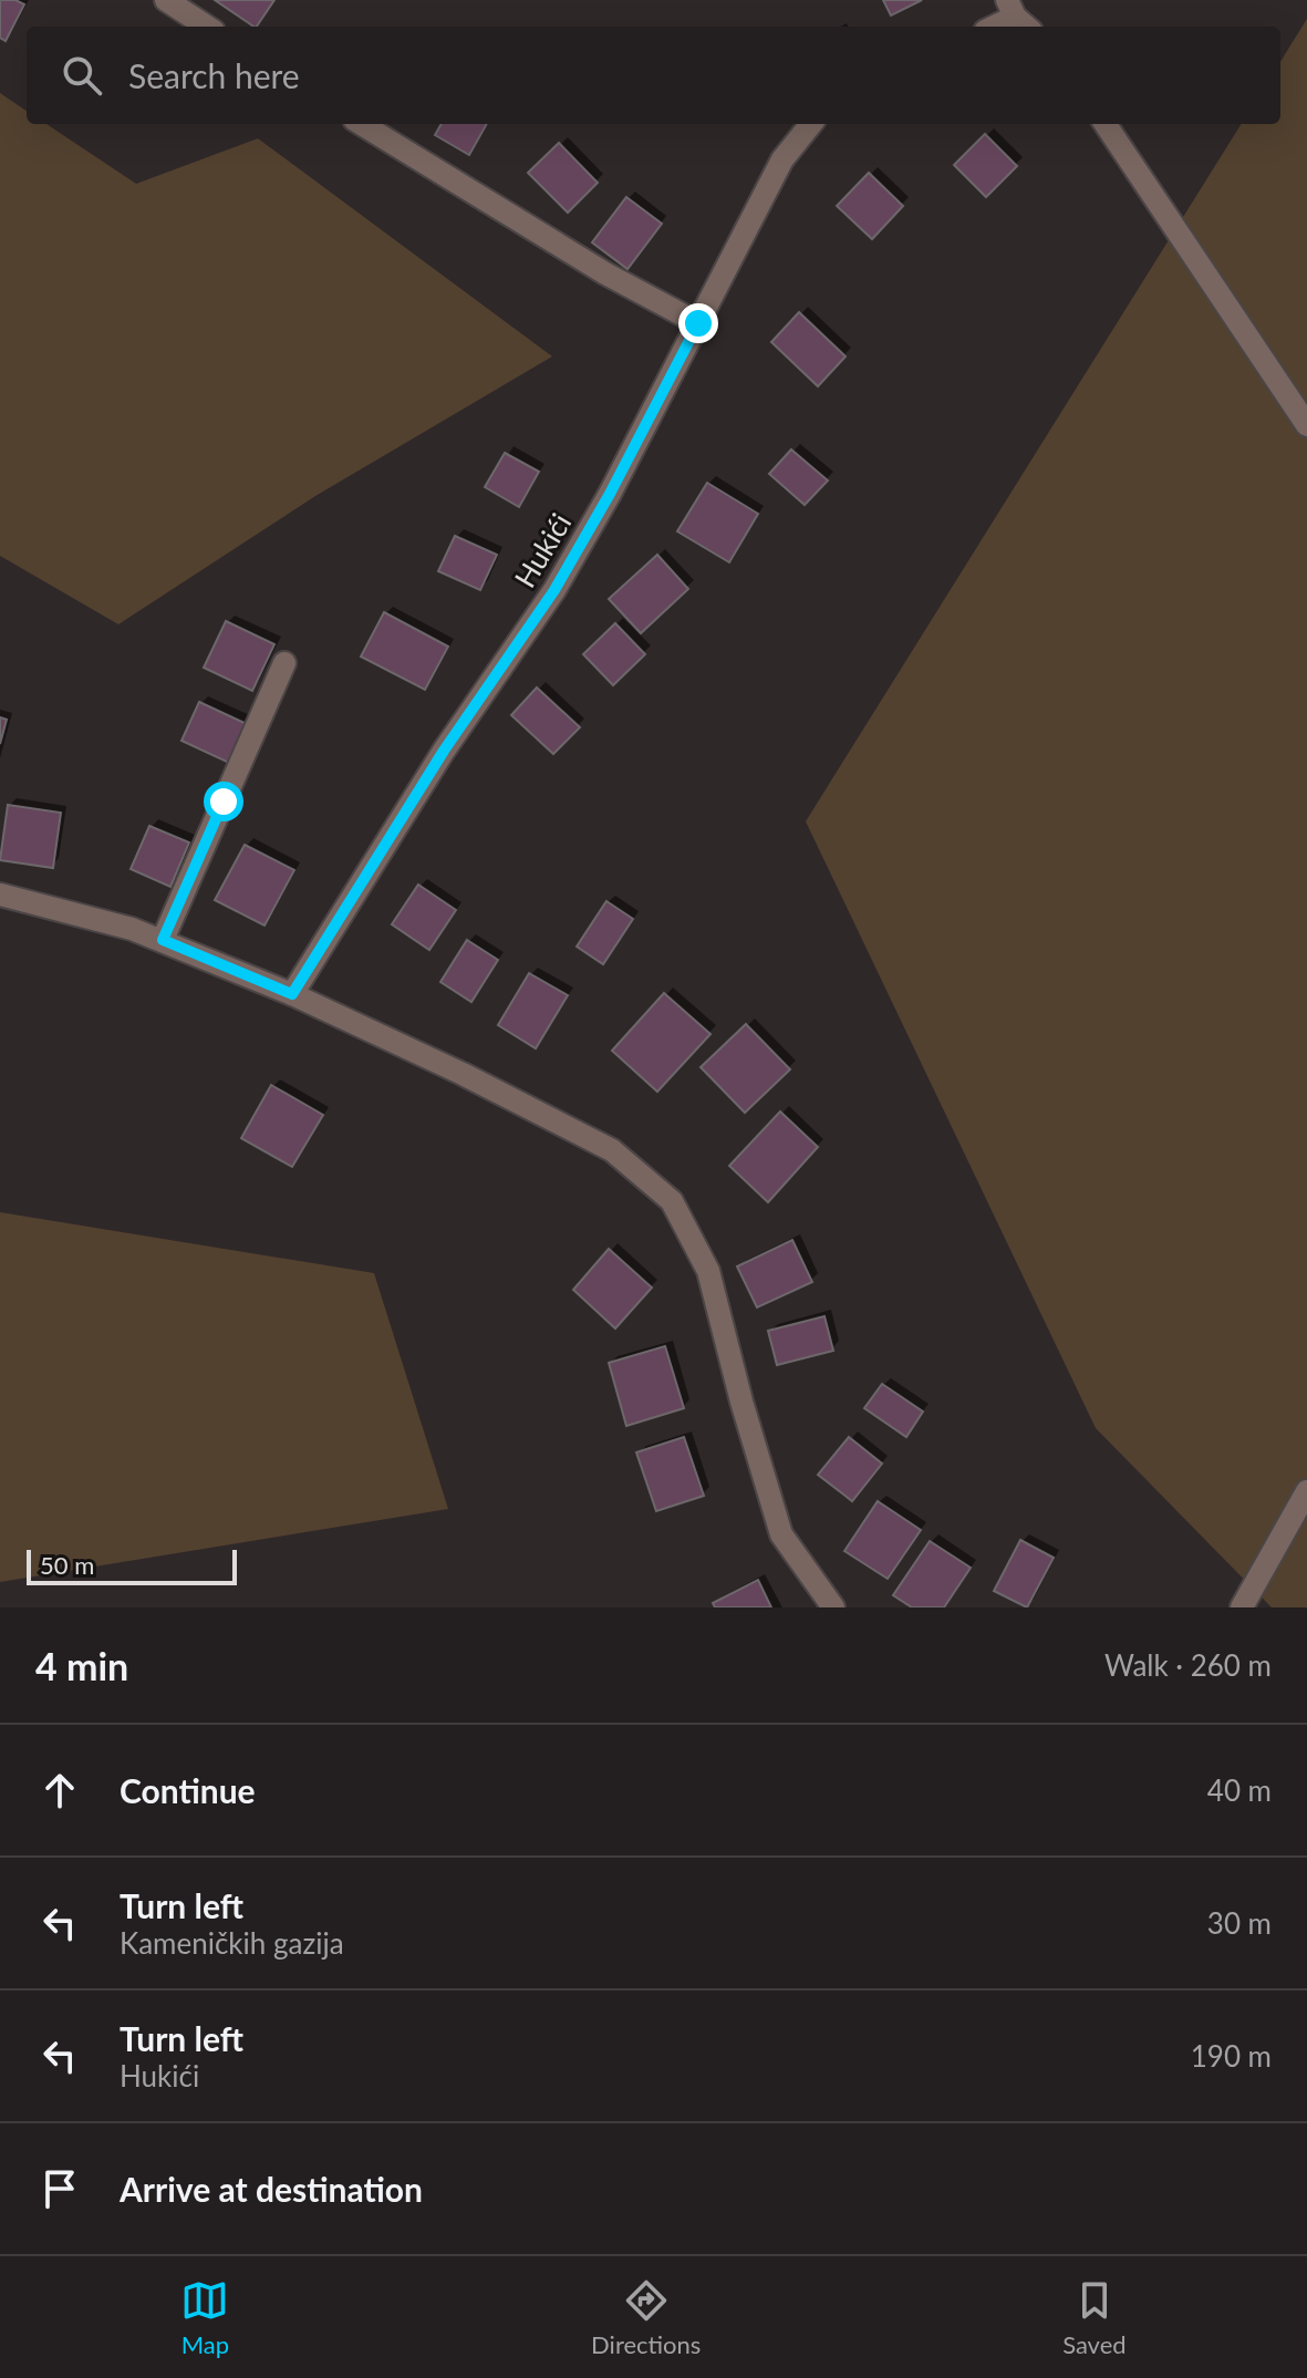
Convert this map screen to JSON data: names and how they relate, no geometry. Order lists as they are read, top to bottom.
{
  "streets": {
    "street": ["Hukići"]
  },
  "scale_bar": "50 m",
  "page": {
    "search": "Search here",
    "scale": "50 m",
    "heading": ["4 min", "Walk · 260 m"],
    "list": [
      ["Continue", "40 m"],
      ["Turn left", "Kameničkih gazija", "30 m"],
      ["Turn left", "Hukići", "190 m"],
      "Arrive at destination"
    ],
    "nav": ["Map", "Directions", "Saved"]
  }
}
